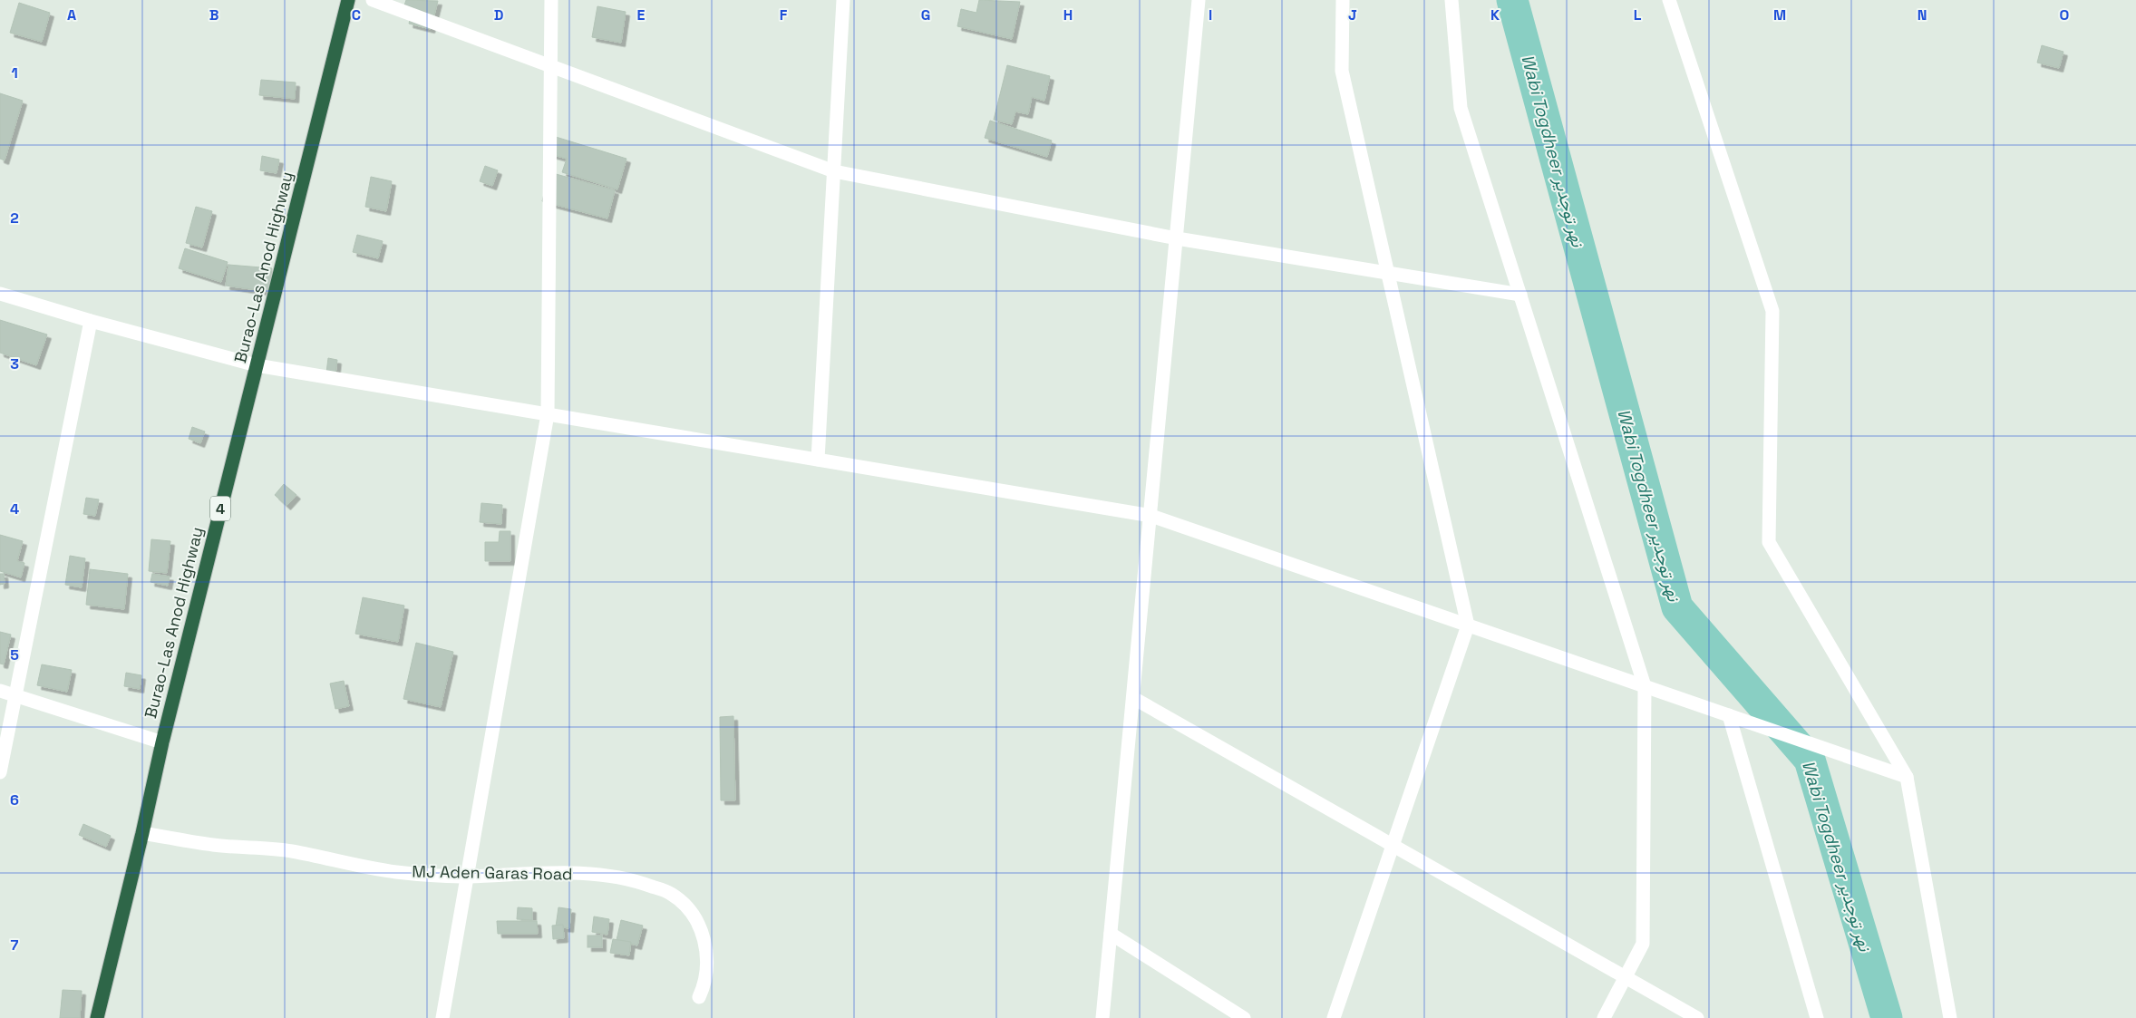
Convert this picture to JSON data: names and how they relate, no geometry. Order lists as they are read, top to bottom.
{
  "streets": {
    "highway": ["Burao-Las Anod Highway", "4"],
    "street": ["MJ Aden Garas Road"]
  },
  "crossings": [
    ["Burao-Las Anod Highway", "MJ Aden Garas Road"]
  ],
  "water": ["Wabi Togdheer نهر توجدير"],
  "grid": {
    "columns": [
      "A",
      "B",
      "C",
      "D",
      "E",
      "F",
      "G",
      "H",
      "I",
      "J",
      "K",
      "L",
      "M",
      "N",
      "O"
    ],
    "rows": [
      "1",
      "2",
      "3",
      "4",
      "5",
      "6",
      "7"
    ]
  }
}
